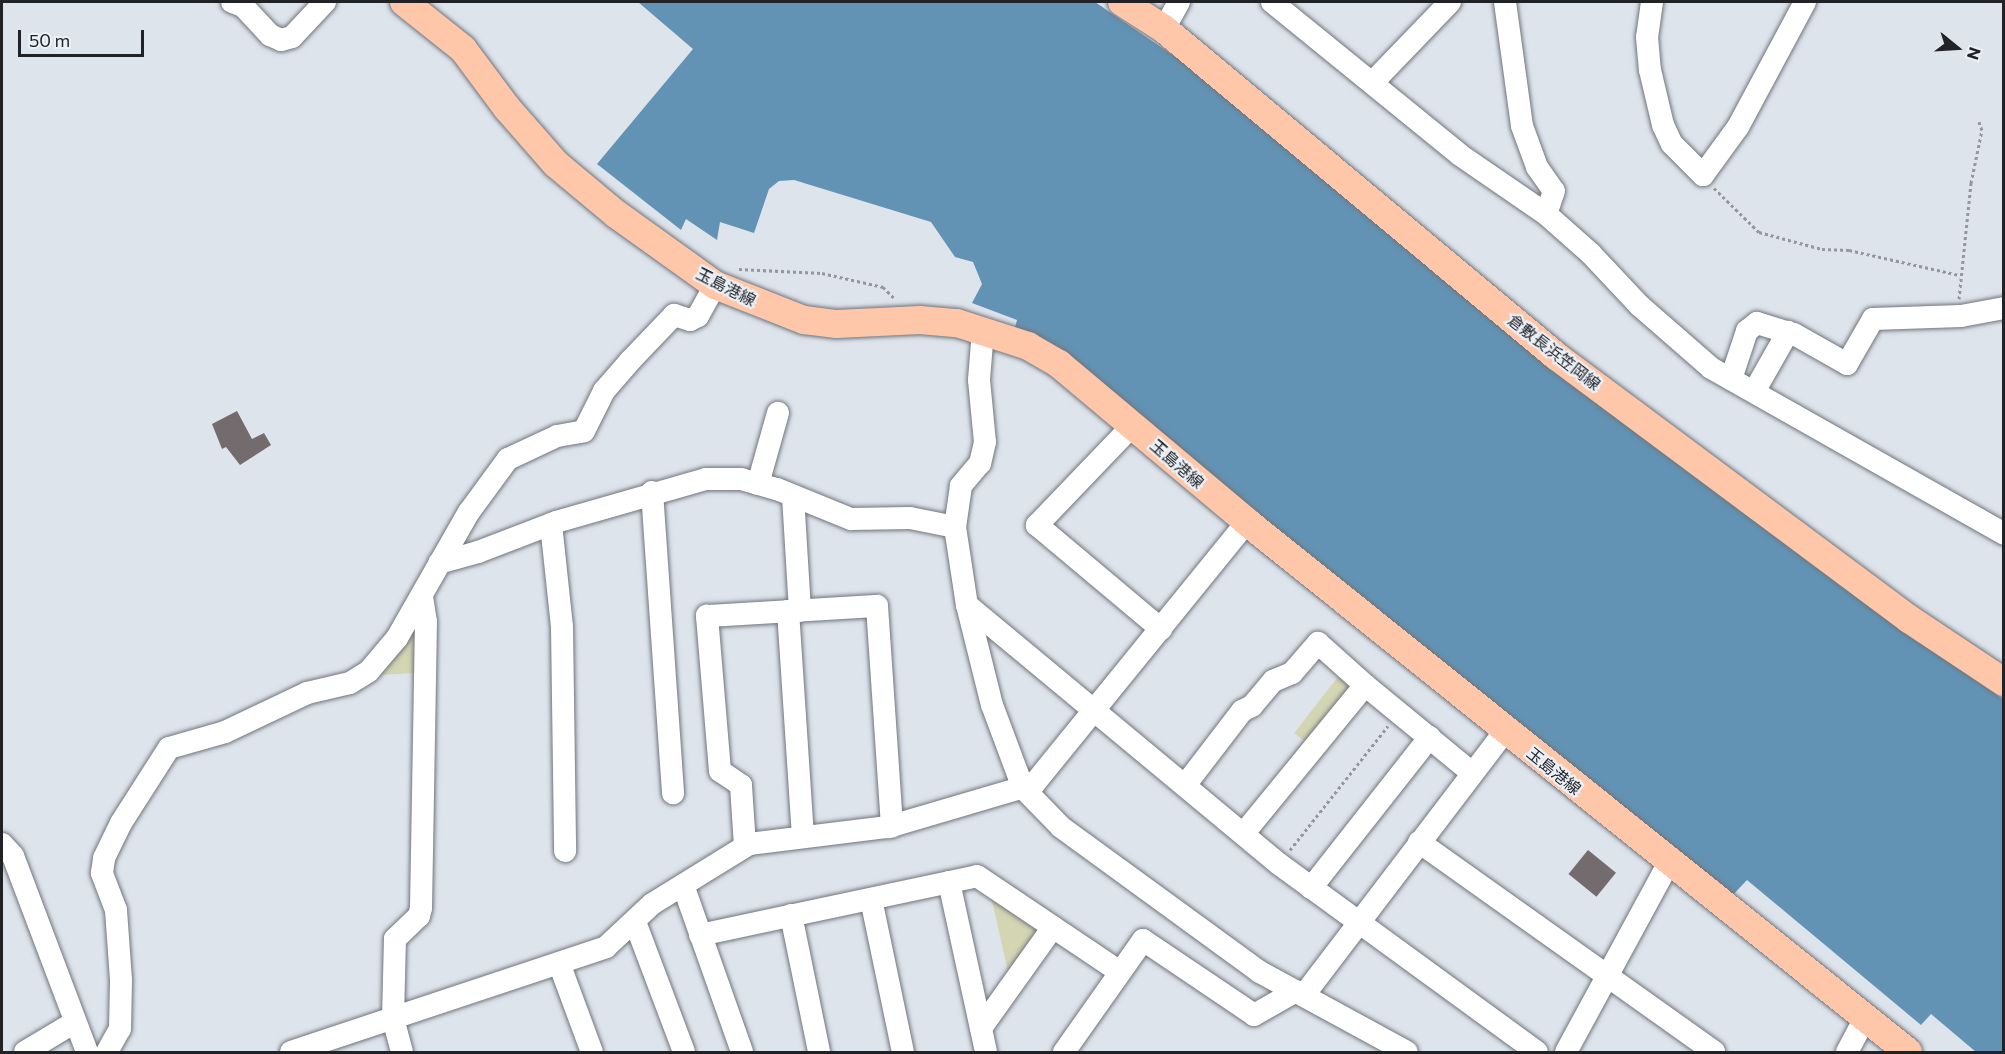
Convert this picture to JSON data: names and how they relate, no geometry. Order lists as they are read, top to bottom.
{
  "streets": {
    "main road": ["玉島港線", "倉敷長浜笠岡線"]
  },
  "scale_bar": "50 m",
  "north": "right"
}
